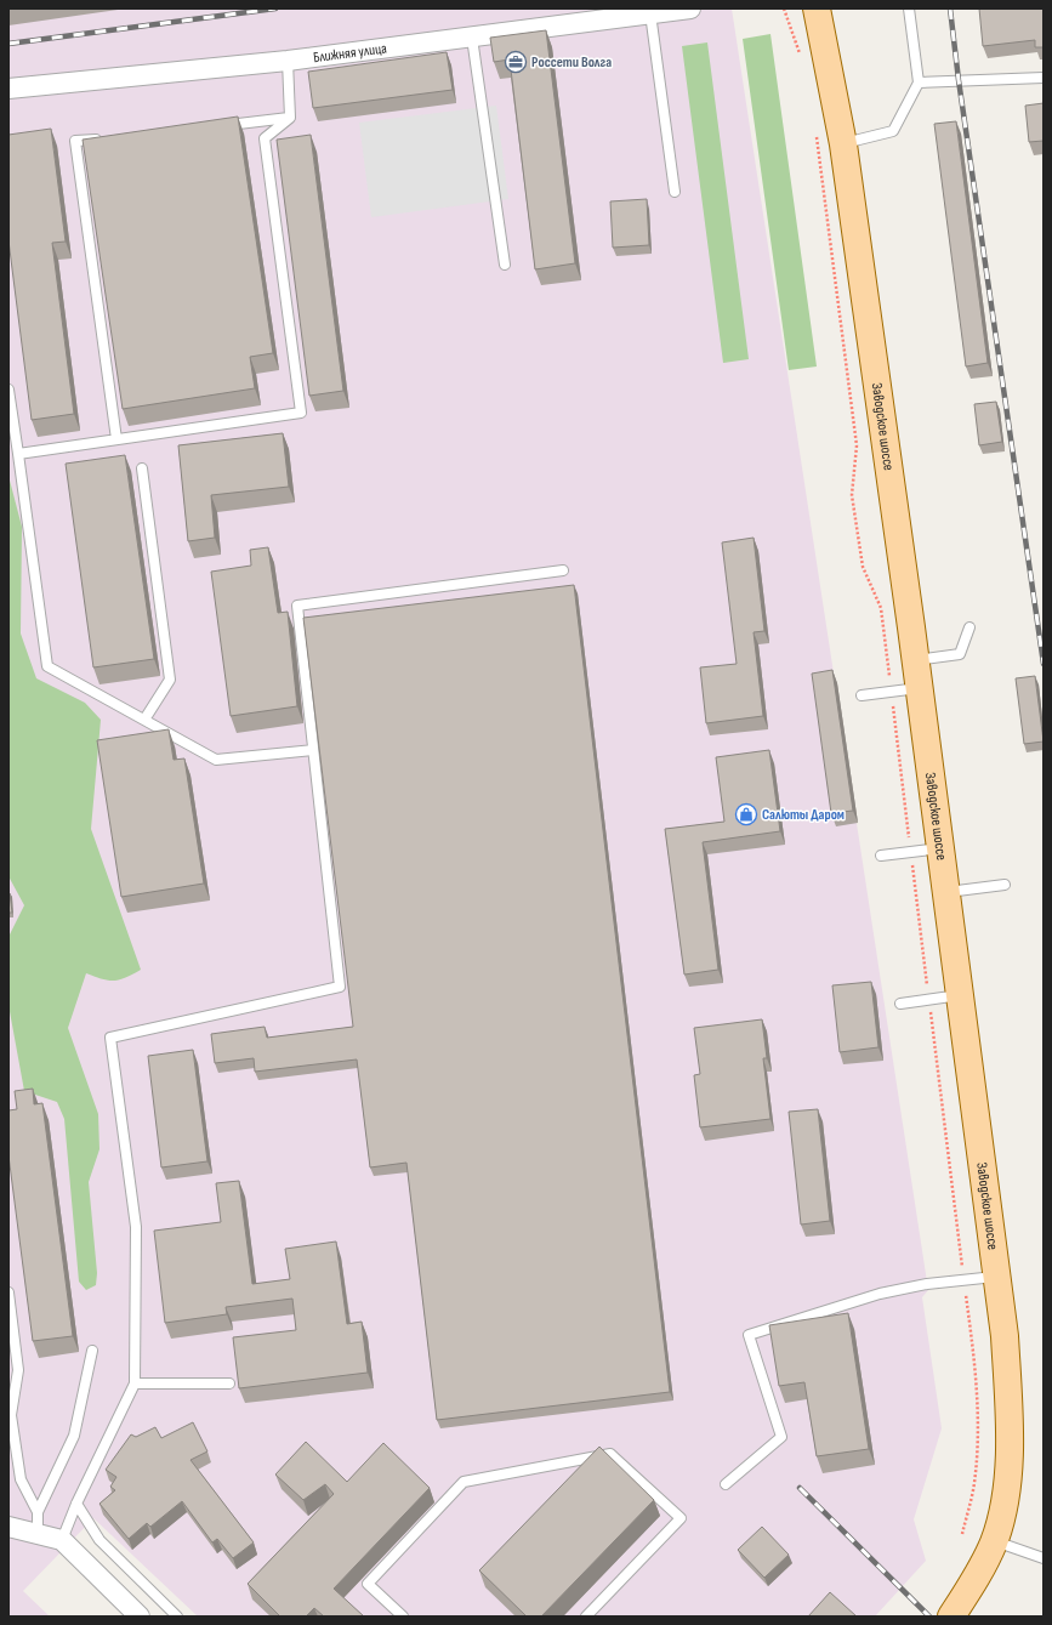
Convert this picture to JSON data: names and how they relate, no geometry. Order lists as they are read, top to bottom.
{
  "streets": {
    "main road": ["Заводское шоссе"],
    "street": ["Ближняя улица"]
  },
  "places": {
    "office": ["Россети Волга"],
    "shop": ["Салюты Даром"]
  }
}
